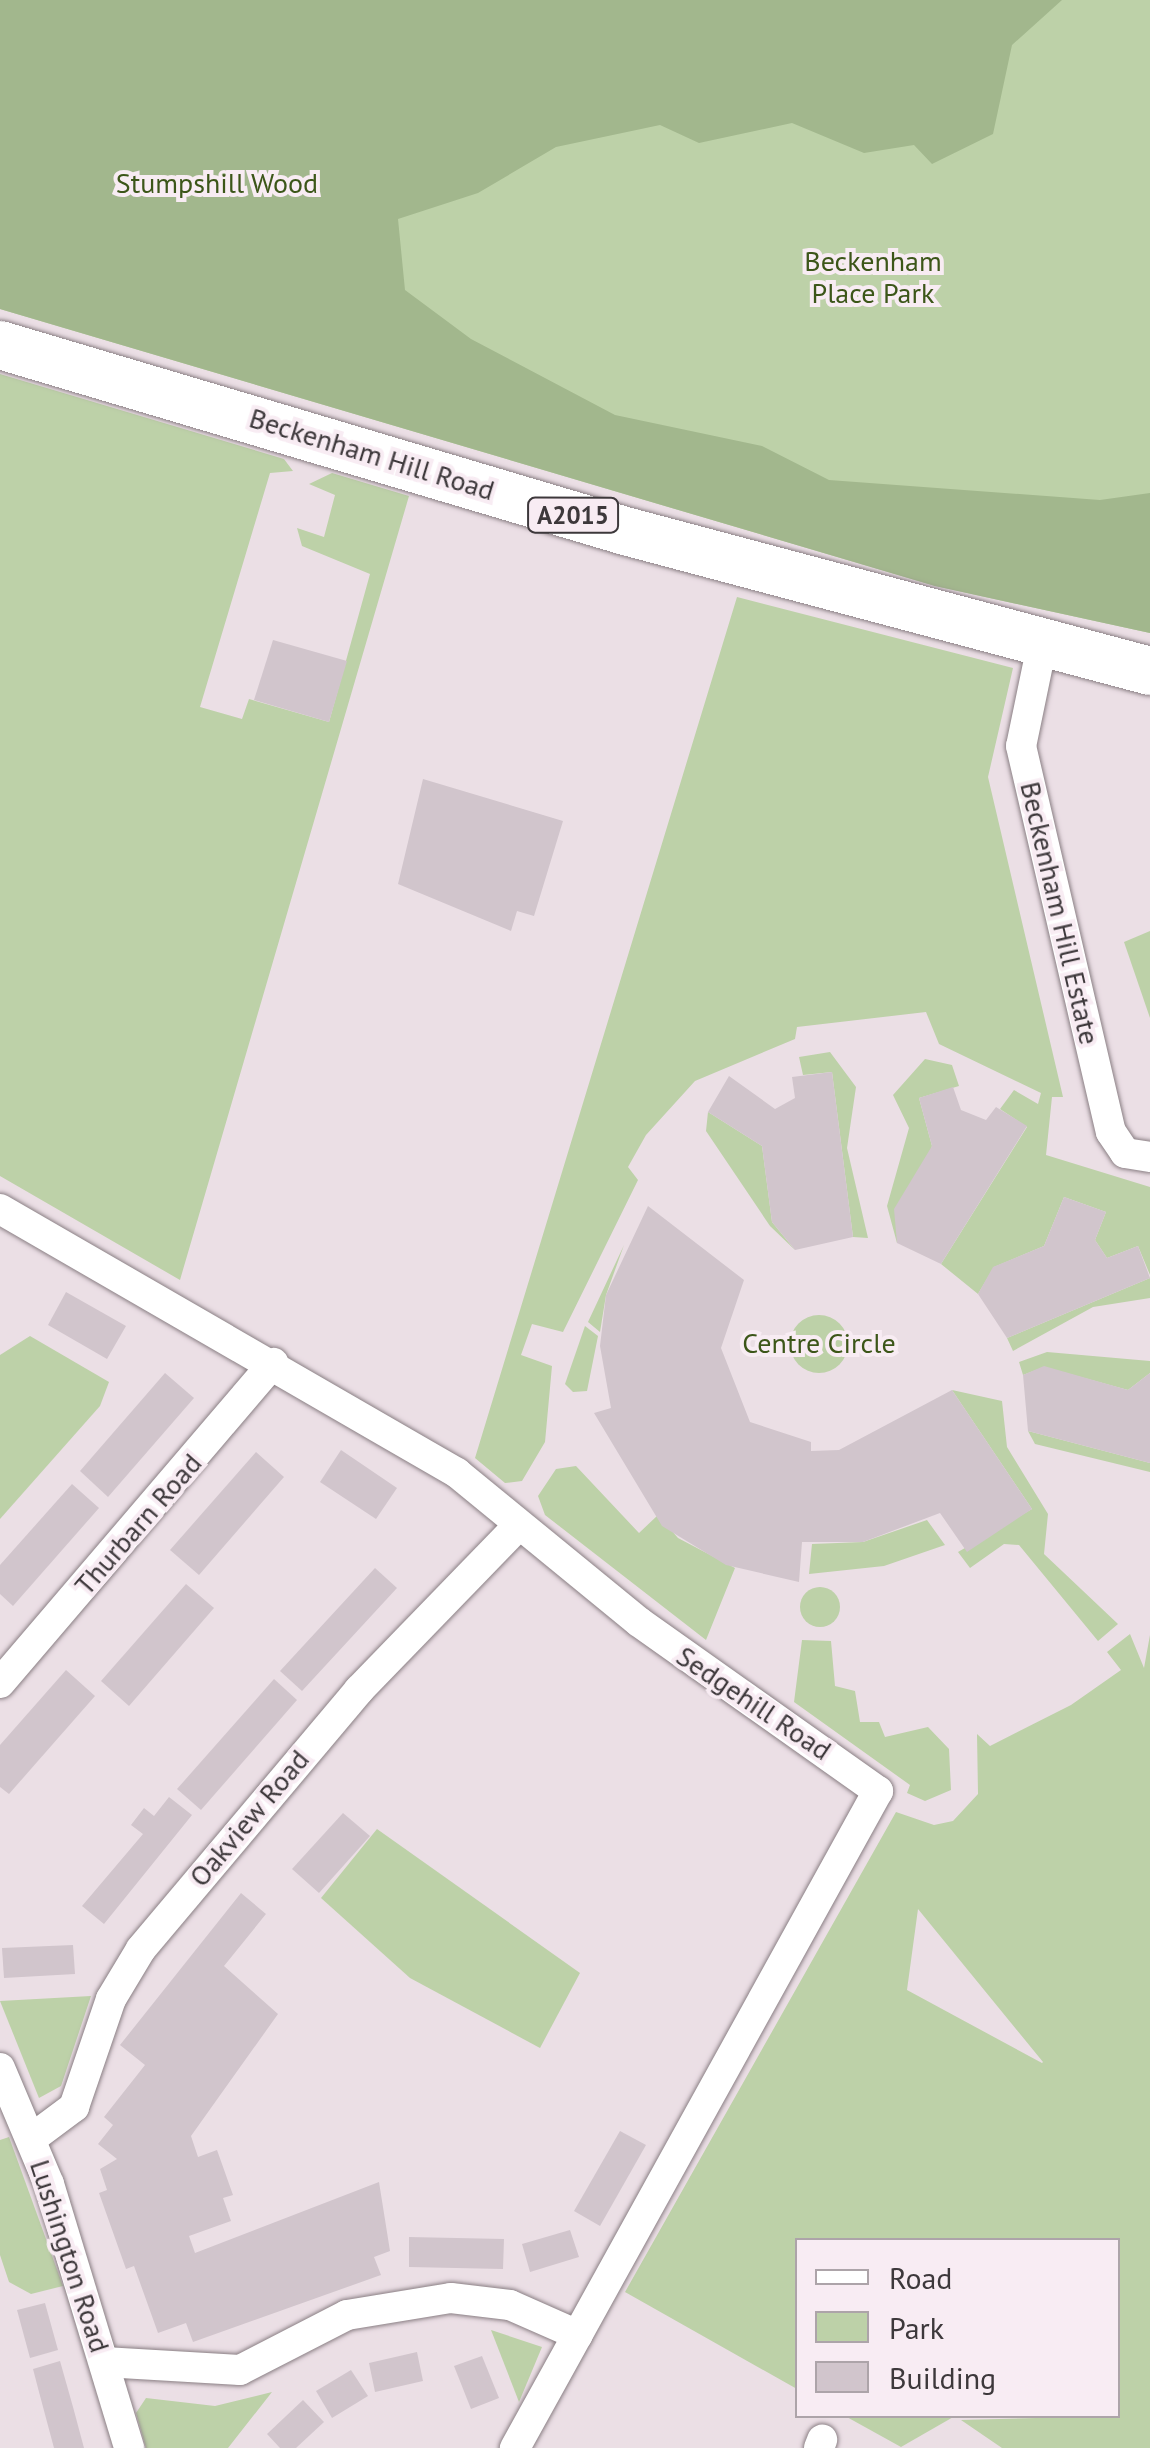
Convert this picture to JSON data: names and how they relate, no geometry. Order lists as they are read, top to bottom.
{
  "streets": {
    "main road": ["Beckenham Hill Road", "A2015"],
    "street": [
      "Beckenham Hill Estate",
      "Thurbarn Road",
      "Sedgehill Road",
      "Oakview Road",
      "Lushington Road"
    ]
  },
  "crossings": [
    ["Beckenham Hill Road", "Beckenham Hill Estate"],
    ["Thurbarn Road", "Sedgehill Road"],
    ["Sedgehill Road", "Oakview Road"],
    ["Oakview Road", "Lushington Road"]
  ],
  "parks": ["Stumpshill Wood", "Beckenham Place Park", "Centre Circle"],
  "legend": ["Road", "Park", "Building"]
}
